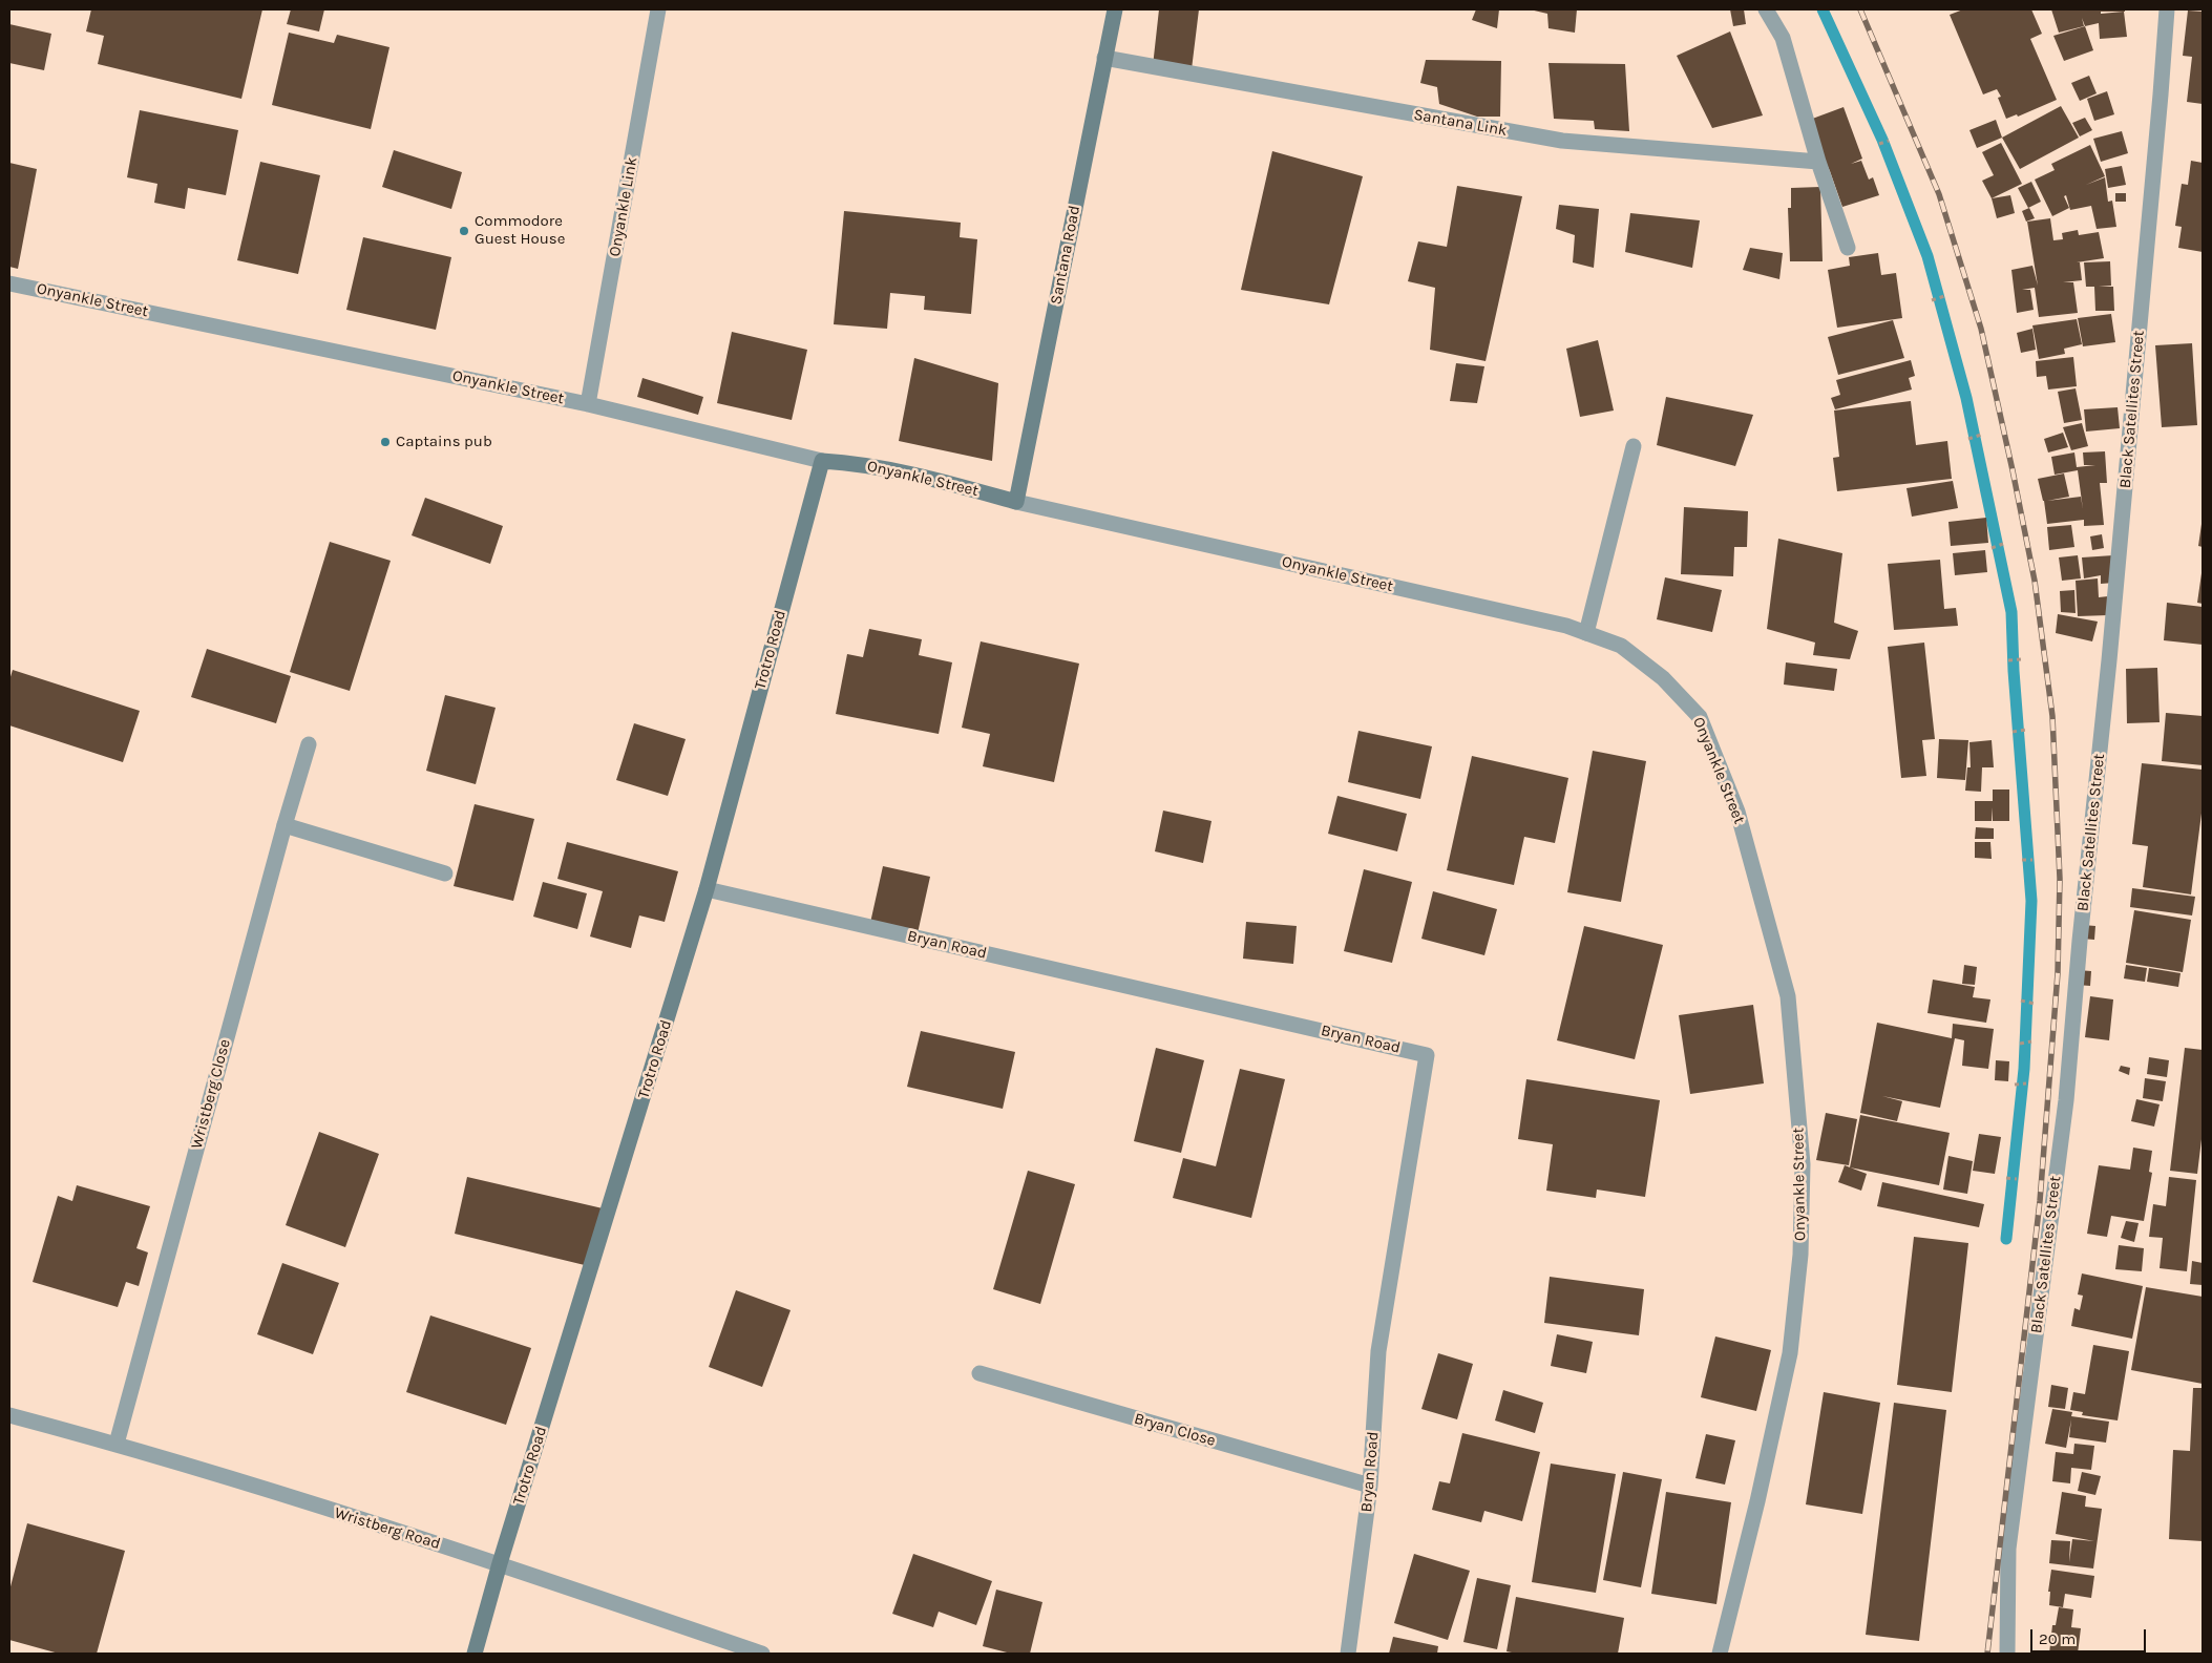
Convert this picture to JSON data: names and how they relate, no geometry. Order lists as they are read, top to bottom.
{
  "streets": {
    "street": [
      "Santana Link",
      "Onyankle Link",
      "Santana Road",
      "Onyankle Street",
      "Black Satellites Street",
      "Trotro Road",
      "Bryan Road",
      "Wristberg Close",
      "Bryan Close",
      "Wristberg Road"
    ]
  },
  "crossings": [
    ["Santana Link", "Santana Road"],
    ["Onyankle Link", "Onyankle Street"],
    ["Santana Road", "Onyankle Street"],
    ["Onyankle Street", "Trotro Road"],
    ["Trotro Road", "Bryan Road"],
    ["Trotro Road", "Wristberg Road"],
    ["Bryan Road", "Bryan Close"],
    ["Wristberg Close", "Wristberg Road"]
  ],
  "places": ["Commodore Guest House", "Captains pub"],
  "scale_bar": "20 m"
}
